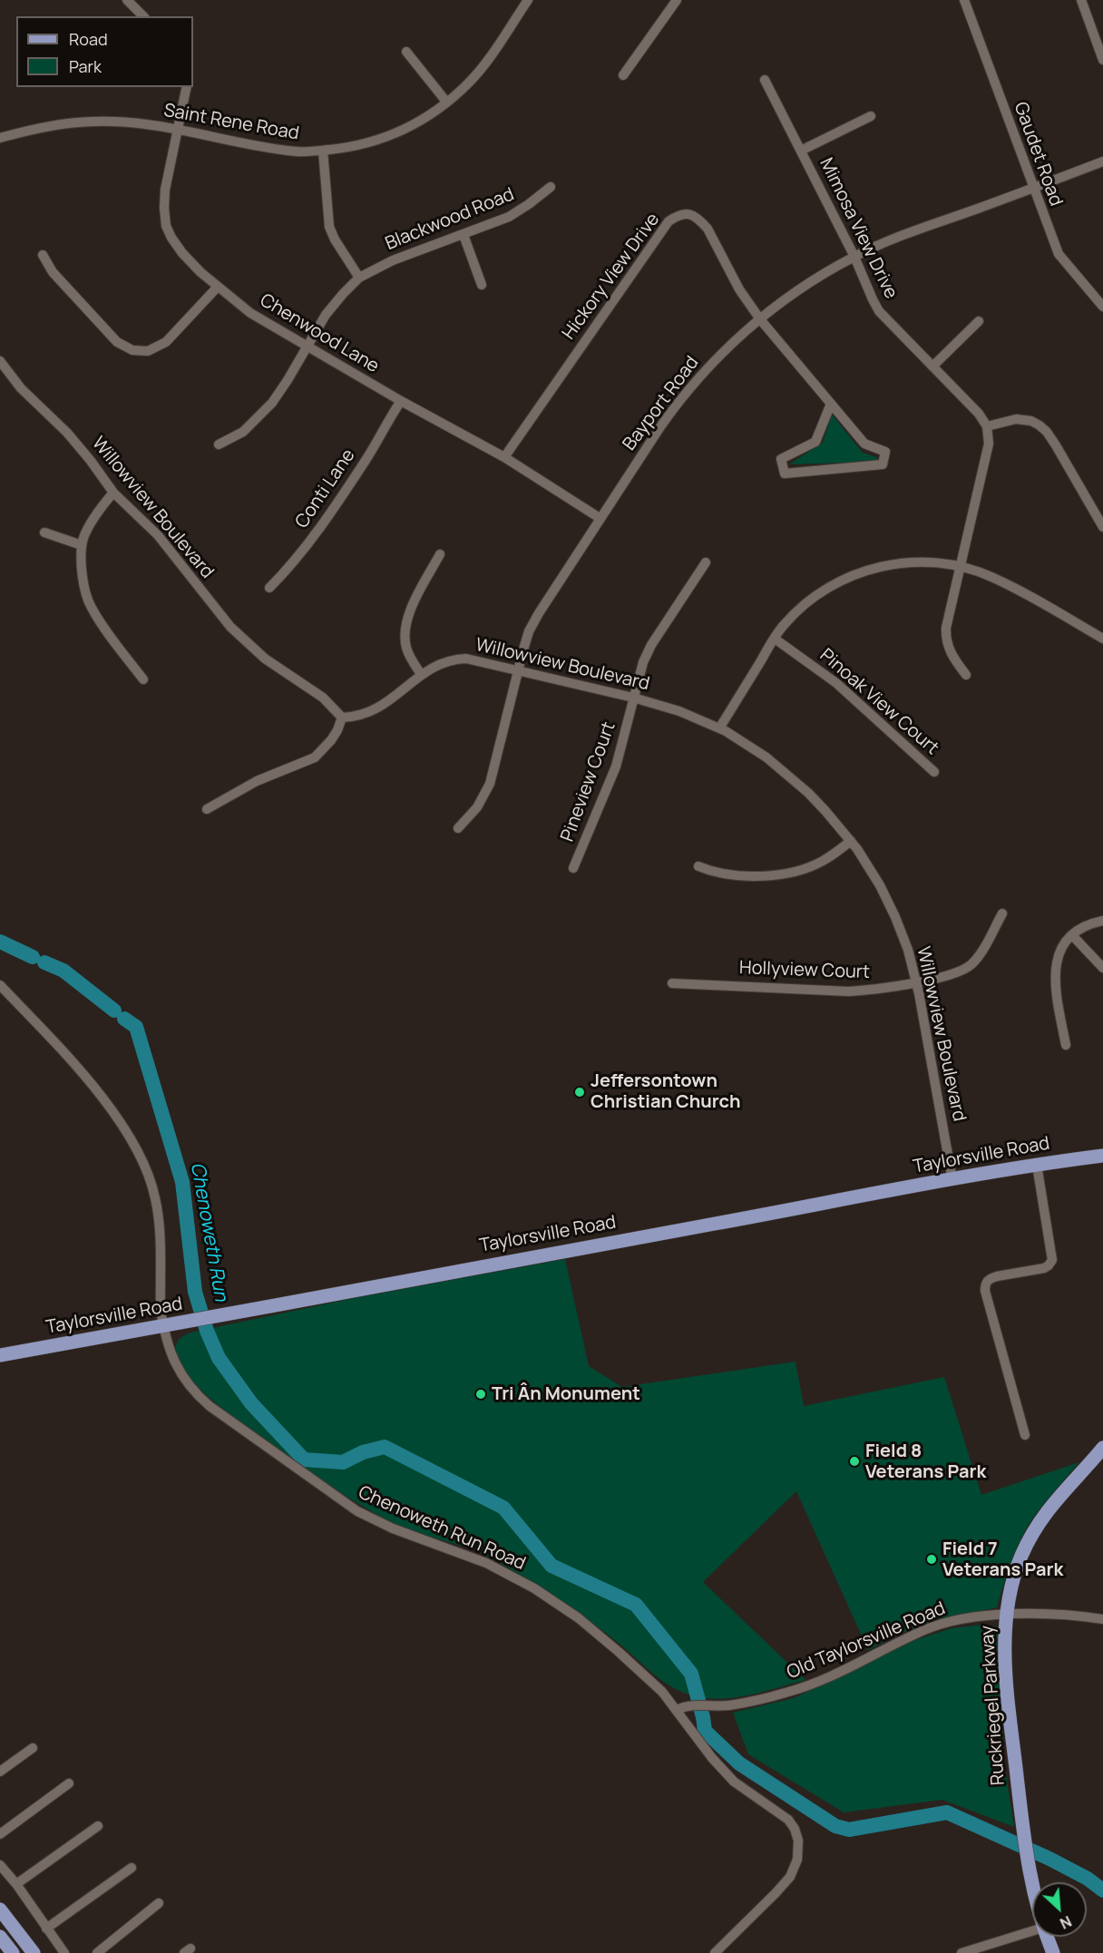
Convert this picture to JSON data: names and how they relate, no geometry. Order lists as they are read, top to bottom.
{
  "streets": {
    "main road": ["Taylorsville Road", "Ruckriegel Parkway"],
    "street": [
      "Saint Rene Road",
      "Gaudet Road",
      "Blackwood Road",
      "Mimosa View Drive",
      "Hickory View Drive",
      "Chenwood Lane",
      "Bayport Road",
      "Conti Lane",
      "Willowview Boulevard",
      "Pinoak View Court",
      "Pineview Court",
      "Hollyview Court",
      "Chenoweth Run Road",
      "Old Taylorsville Road"
    ]
  },
  "crossings": [
    ["Saint Rene Road", "Chenwood Lane"],
    ["Gaudet Road", "Bayport Road"],
    ["Blackwood Road", "Chenwood Lane"],
    ["Mimosa View Drive", "Bayport Road"],
    ["Hickory View Drive", "Chenwood Lane"],
    ["Hickory View Drive", "Bayport Road"],
    ["Chenwood Lane", "Bayport Road"],
    ["Chenwood Lane", "Conti Lane"],
    ["Bayport Road", "Willowview Boulevard"],
    ["Willowview Boulevard", "Pineview Court"],
    ["Willowview Boulevard", "Hollyview Court"],
    ["Willowview Boulevard", "Taylorsville Road"],
    ["Taylorsville Road", "Chenoweth Run Road"],
    ["Chenoweth Run Road", "Old Taylorsville Road"],
    ["Old Taylorsville Road", "Ruckriegel Parkway"]
  ],
  "water": ["Chenoweth Run"],
  "places": [
    "Jeffersontown Christian Church",
    "Tri Ân Monument",
    "Field 8 Veterans Park",
    "Field 7 Veterans Park"
  ],
  "legend": ["Road", "Park"],
  "north": "bottom right"
}
